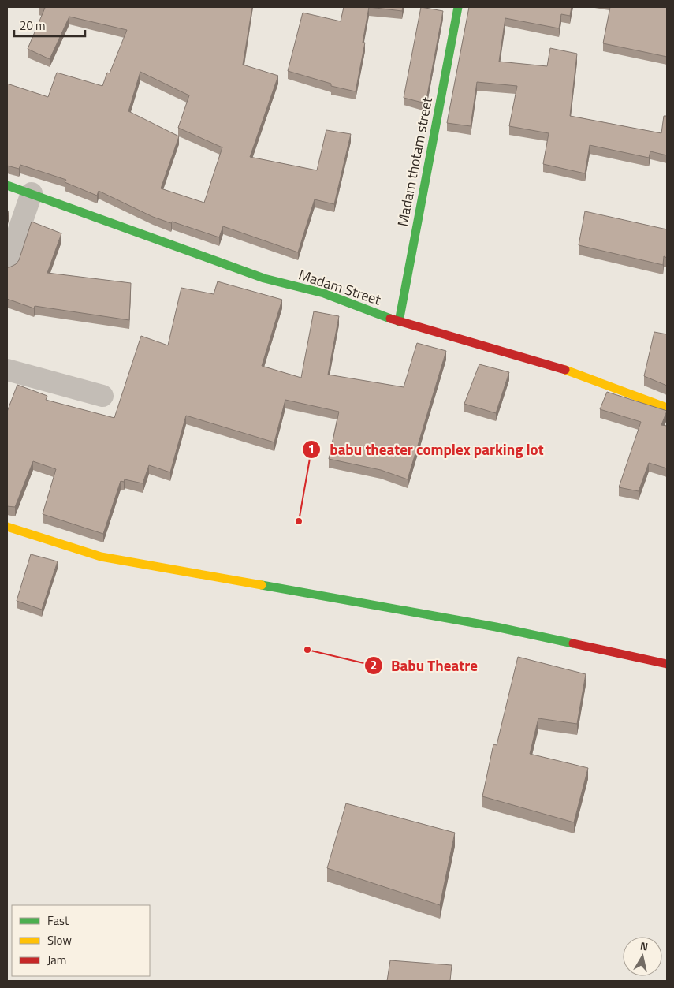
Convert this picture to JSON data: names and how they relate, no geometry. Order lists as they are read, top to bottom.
{
  "streets": {
    "street": ["Madam thotam street", "Madam Street"]
  },
  "crossings": [
    ["Madam thotam street", "Madam Street"]
  ],
  "places": ["babu theater complex parking lot", "Babu Theatre"],
  "legend": ["Fast", "Slow", "Jam"],
  "scale_bar": "20 m",
  "north": "top"
}
